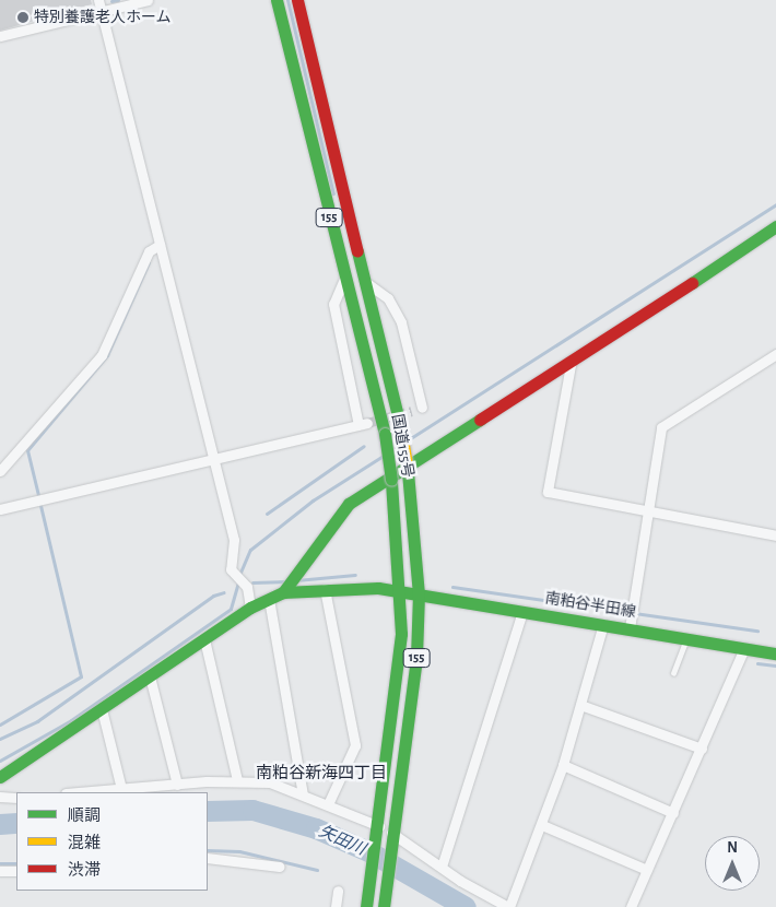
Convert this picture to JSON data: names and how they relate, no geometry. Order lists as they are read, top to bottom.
{
  "streets": {
    "main road": ["155", "国道155号", "南粕谷半田線"]
  },
  "crossings": [
    ["国道155号", "南粕谷半田線"]
  ],
  "districts": ["南粕谷新海四丁目"],
  "water": ["矢田川"],
  "places": ["特別養護老人ホーム"],
  "legend": ["順調", "混雑", "渋滞"],
  "north": "top"
}
